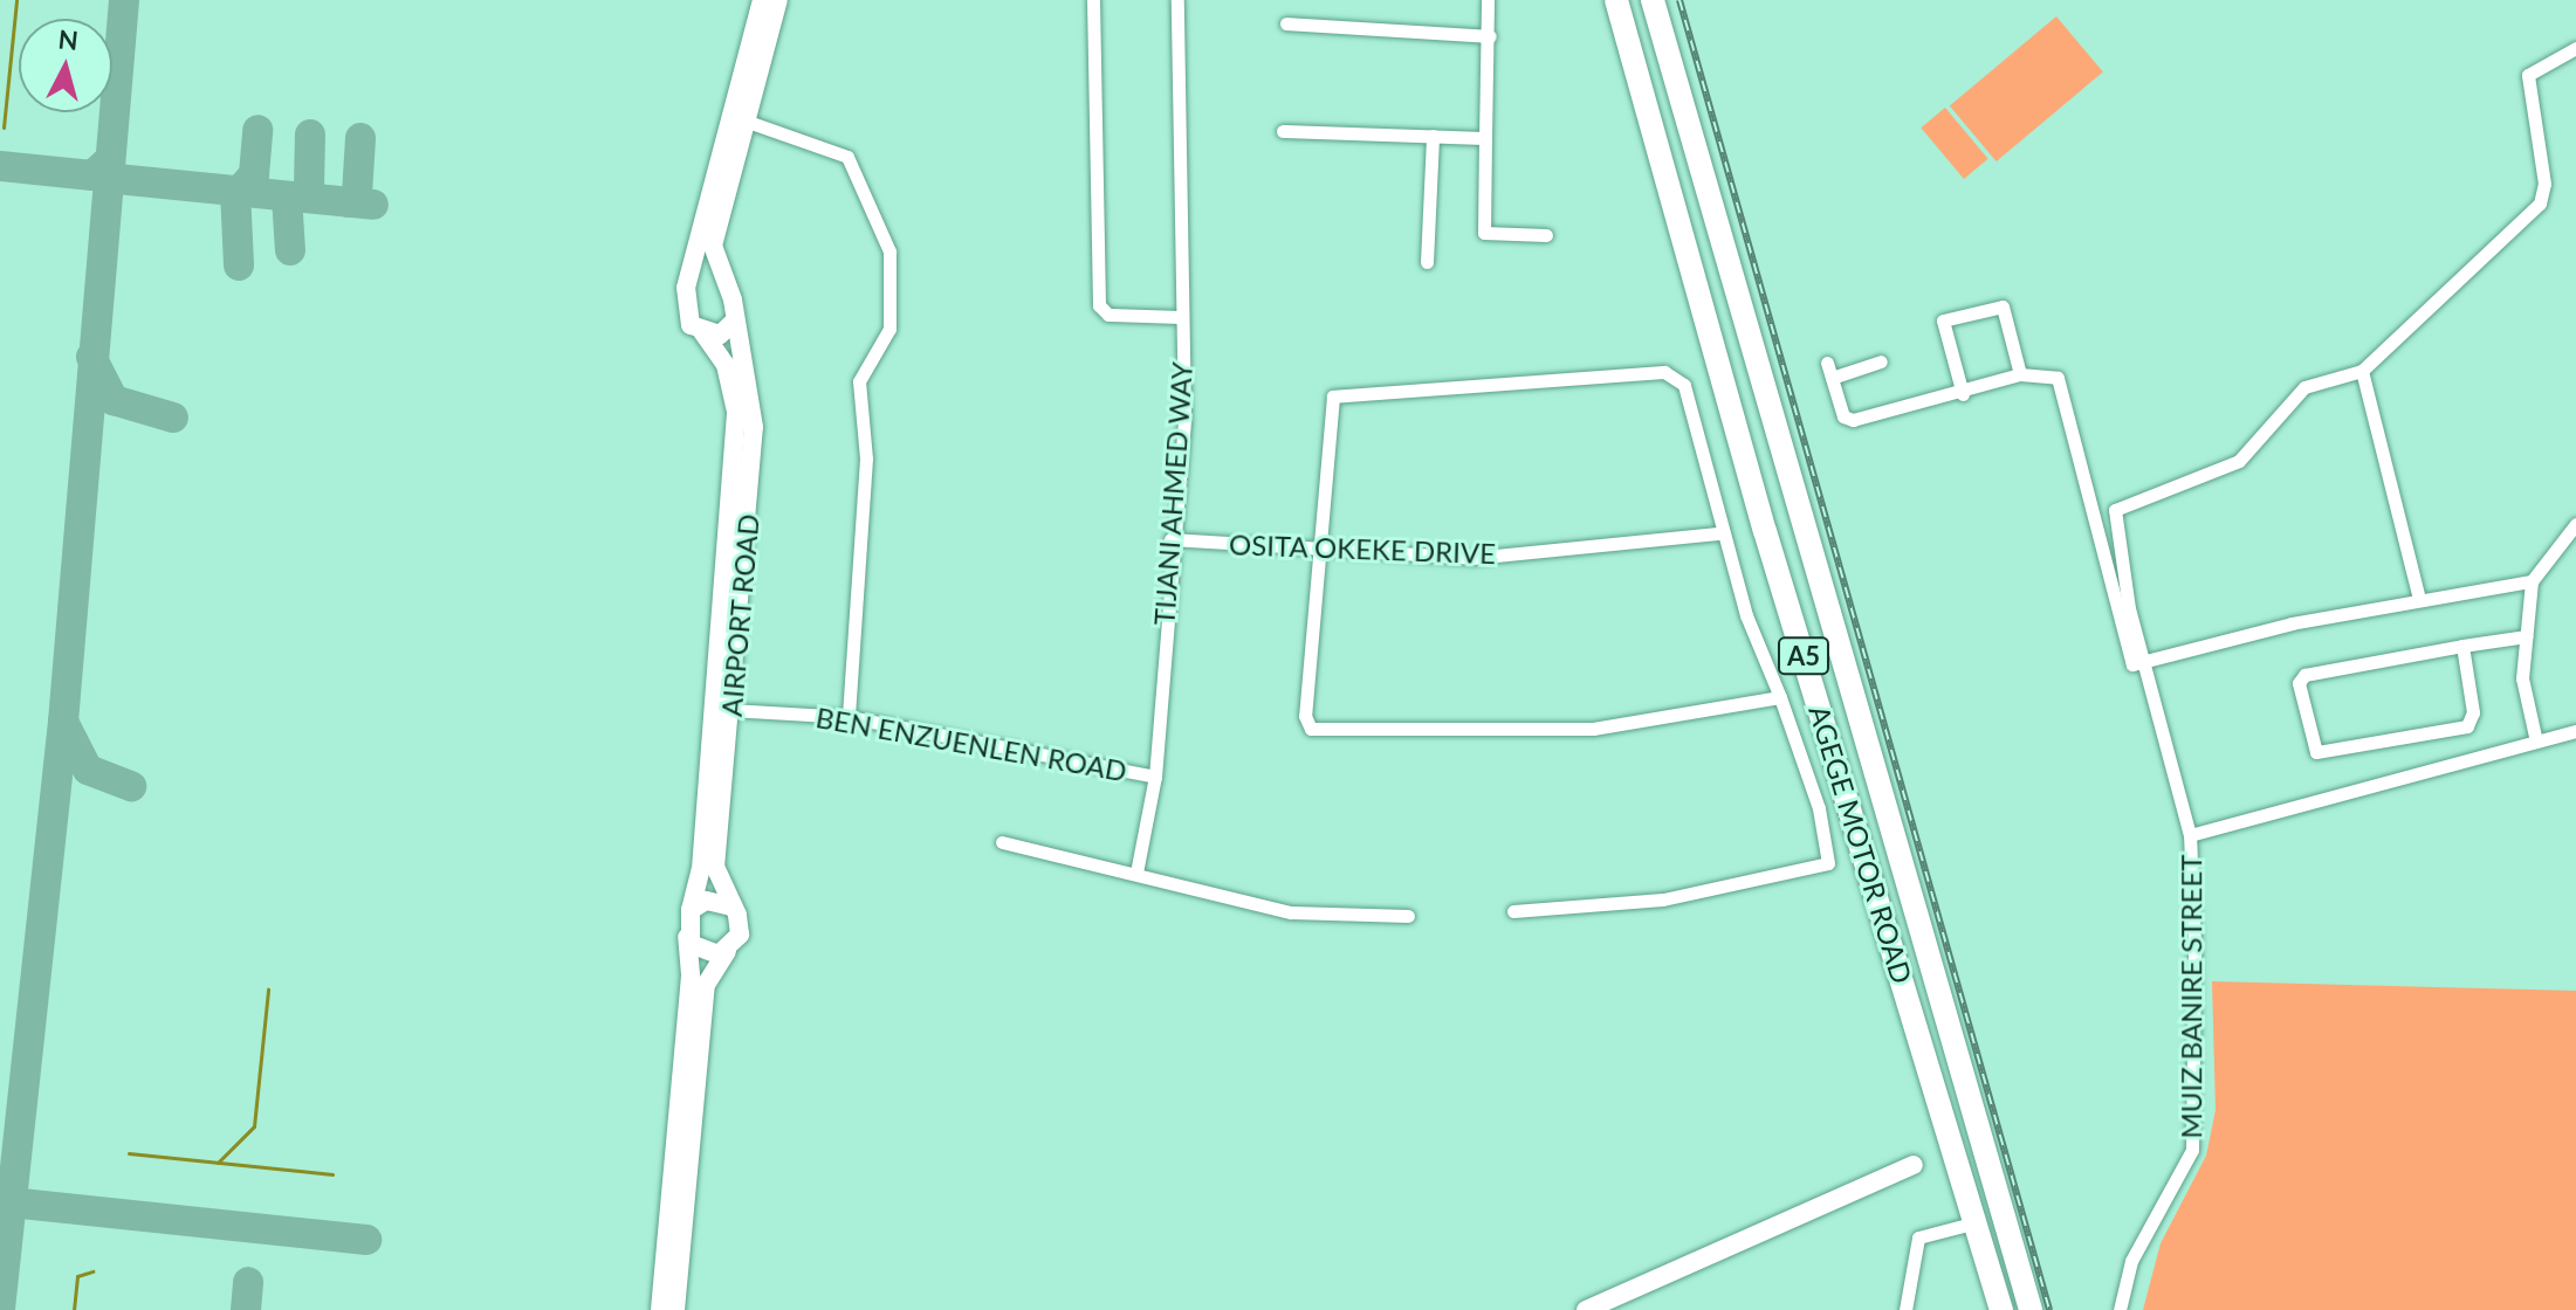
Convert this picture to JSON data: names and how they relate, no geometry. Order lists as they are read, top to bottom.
{
  "streets": {
    "highway": ["A5", "AGEGE MOTOR ROAD"],
    "main road": ["AIRPORT ROAD"],
    "street": [
      "TIJANI AHMED WAY",
      "OSITA OKEKE DRIVE",
      "BEN ENZUENLEN ROAD",
      "MUIZ BANIRE STREET"
    ]
  },
  "crossings": [
    ["TIJANI AHMED WAY", "OSITA OKEKE DRIVE"],
    ["TIJANI AHMED WAY", "BEN ENZUENLEN ROAD"],
    ["AIRPORT ROAD", "BEN ENZUENLEN ROAD"]
  ],
  "north": "top"
}
